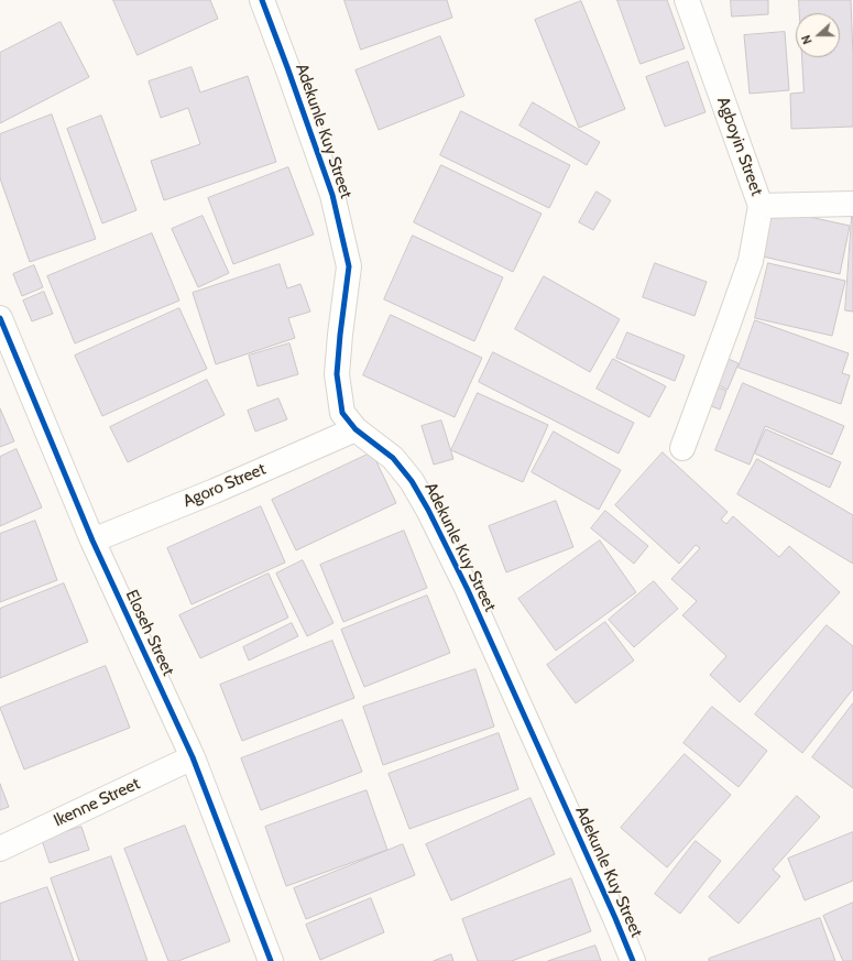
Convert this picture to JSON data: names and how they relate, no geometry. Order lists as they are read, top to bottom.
{
  "streets": {
    "street": [
      "Adekunle Kuy Street",
      "Agboyin Street",
      "Agoro Street",
      "Eloseh Street",
      "Ikenne Street"
    ]
  },
  "crossings": [
    ["Adekunle Kuy Street", "Agoro Street"],
    ["Agoro Street", "Eloseh Street"],
    ["Eloseh Street", "Ikenne Street"]
  ],
  "north": "left"
}
